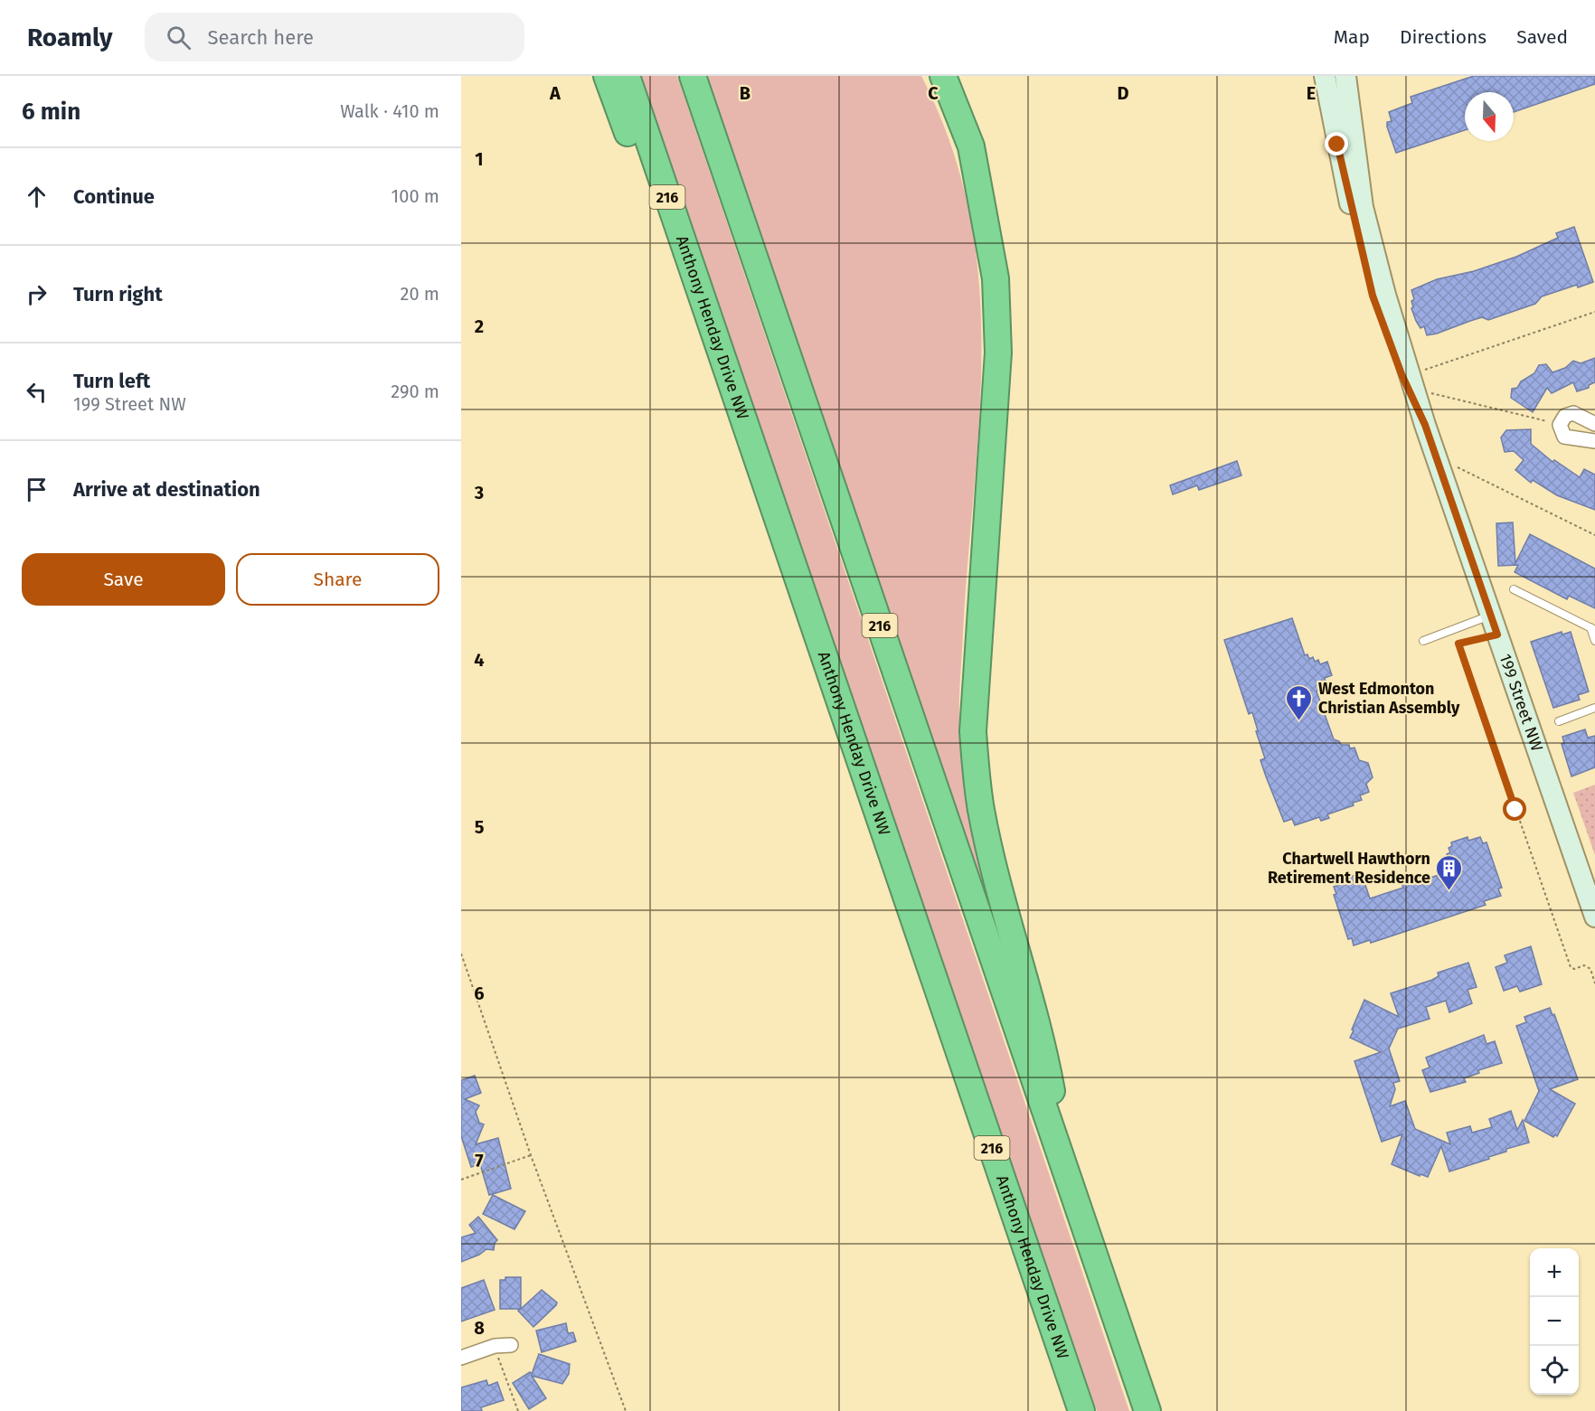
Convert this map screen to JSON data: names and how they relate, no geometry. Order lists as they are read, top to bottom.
{
  "streets": {
    "highway": ["216", "Anthony Henday Drive NW"],
    "main road": ["199 Street NW"]
  },
  "places": {
    "church": ["West Edmonton Christian Assembly"],
    "building": ["Chartwell Hawthorn Retirement Residence"]
  },
  "north": "bottom",
  "page": {
    "header": "Roamly",
    "search": "Search here",
    "nav": ["Map", "Directions", "Saved"],
    "heading": ["6 min", "Walk · 410 m"],
    "list": [
      ["Continue", "100 m"],
      ["Turn right", "20 m"],
      ["Turn left", "199 Street NW", "290 m"],
      "Arrive at destination"
    ],
    "buttons": ["Save", "Share"],
    "map_buttons": ["+", "−"]
  },
  "grid": {
    "columns": [
      "A",
      "B",
      "C",
      "D",
      "E"
    ],
    "rows": [
      "1",
      "2",
      "3",
      "4",
      "5",
      "6",
      "7",
      "8"
    ]
  }
}
